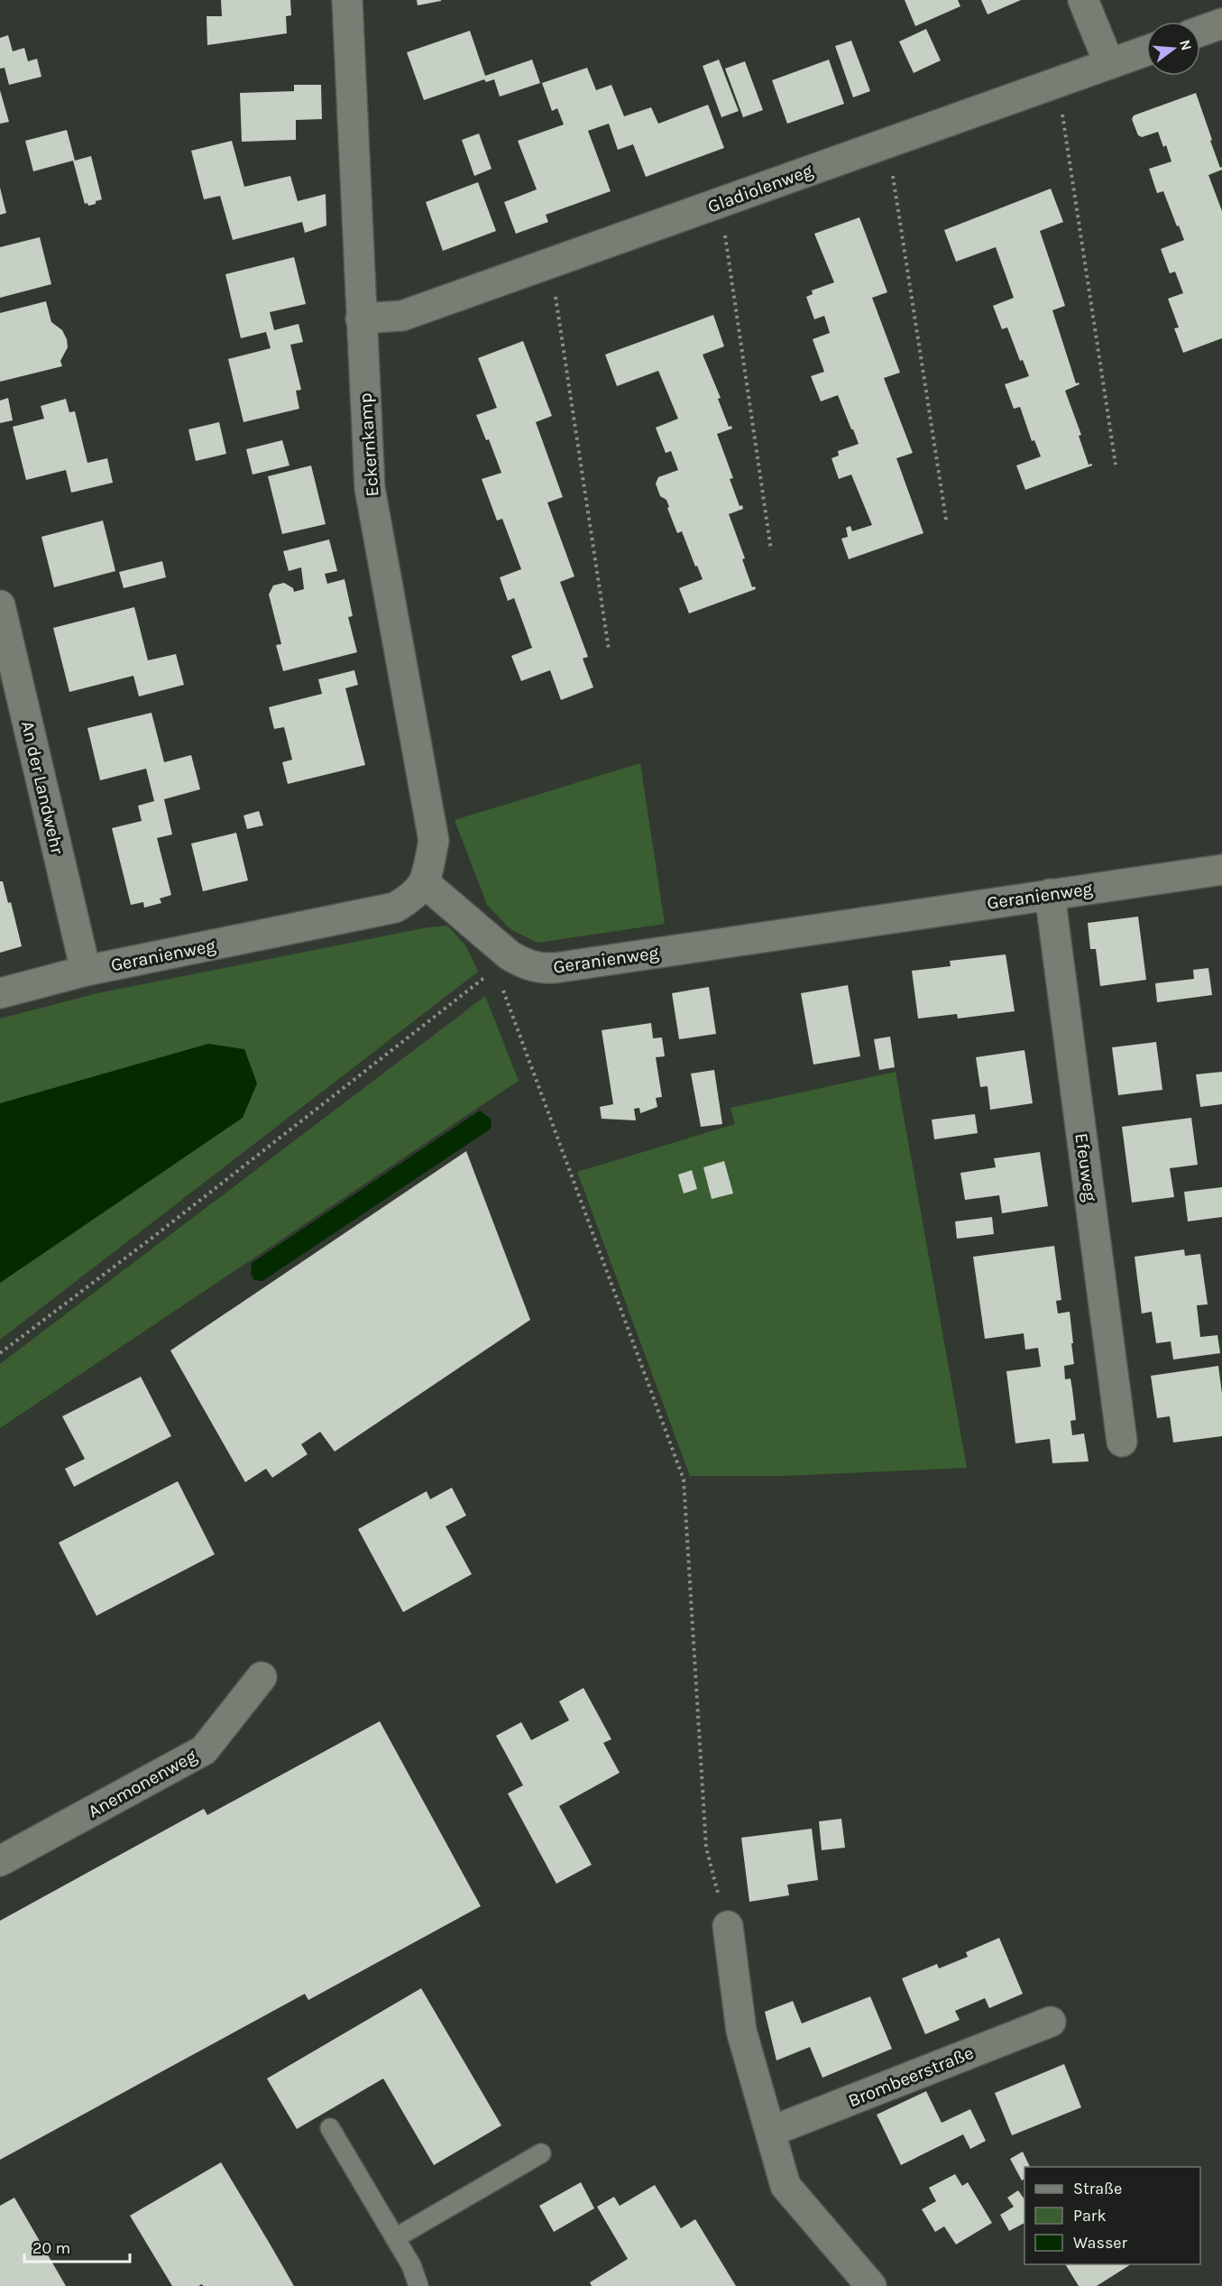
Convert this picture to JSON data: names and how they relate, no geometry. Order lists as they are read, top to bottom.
{
  "streets": {
    "street": [
      "Gladiolenweg",
      "Eckernkamp",
      "An der Landwehr",
      "Geranienweg",
      "Efeuweg",
      "Anemonenweg",
      "Brombeerstraße"
    ]
  },
  "crossings": [
    ["Gladiolenweg", "Eckernkamp"],
    ["Eckernkamp", "Geranienweg"],
    ["An der Landwehr", "Geranienweg"],
    ["Geranienweg", "Efeuweg"]
  ],
  "legend": ["Straße", "Park", "Wasser"],
  "scale_bar": "20 m",
  "north": "right"
}
